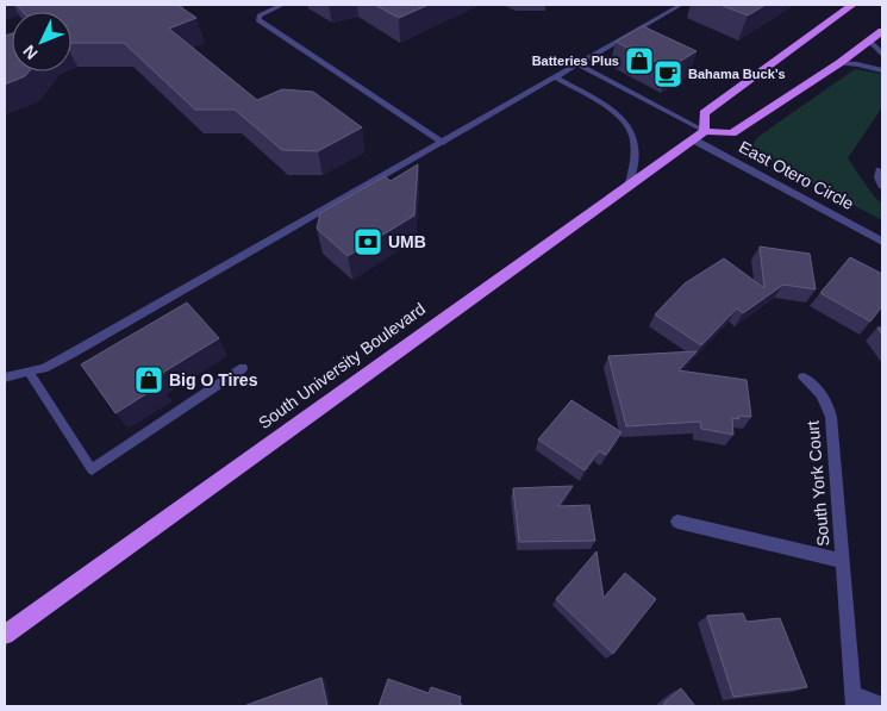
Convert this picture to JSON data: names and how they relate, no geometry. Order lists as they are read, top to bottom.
{
  "streets": {
    "main road": ["South University Boulevard"],
    "street": ["East Otero Circle", "South York Court"]
  },
  "crossings": [
    ["East Otero Circle", "South University Boulevard"]
  ],
  "places": {
    "shop": ["Batteries Plus", "Big O Tires"],
    "cafe": ["Bahama Buck’s"],
    "bank": ["UMB"]
  },
  "north": "bottom left"
}
